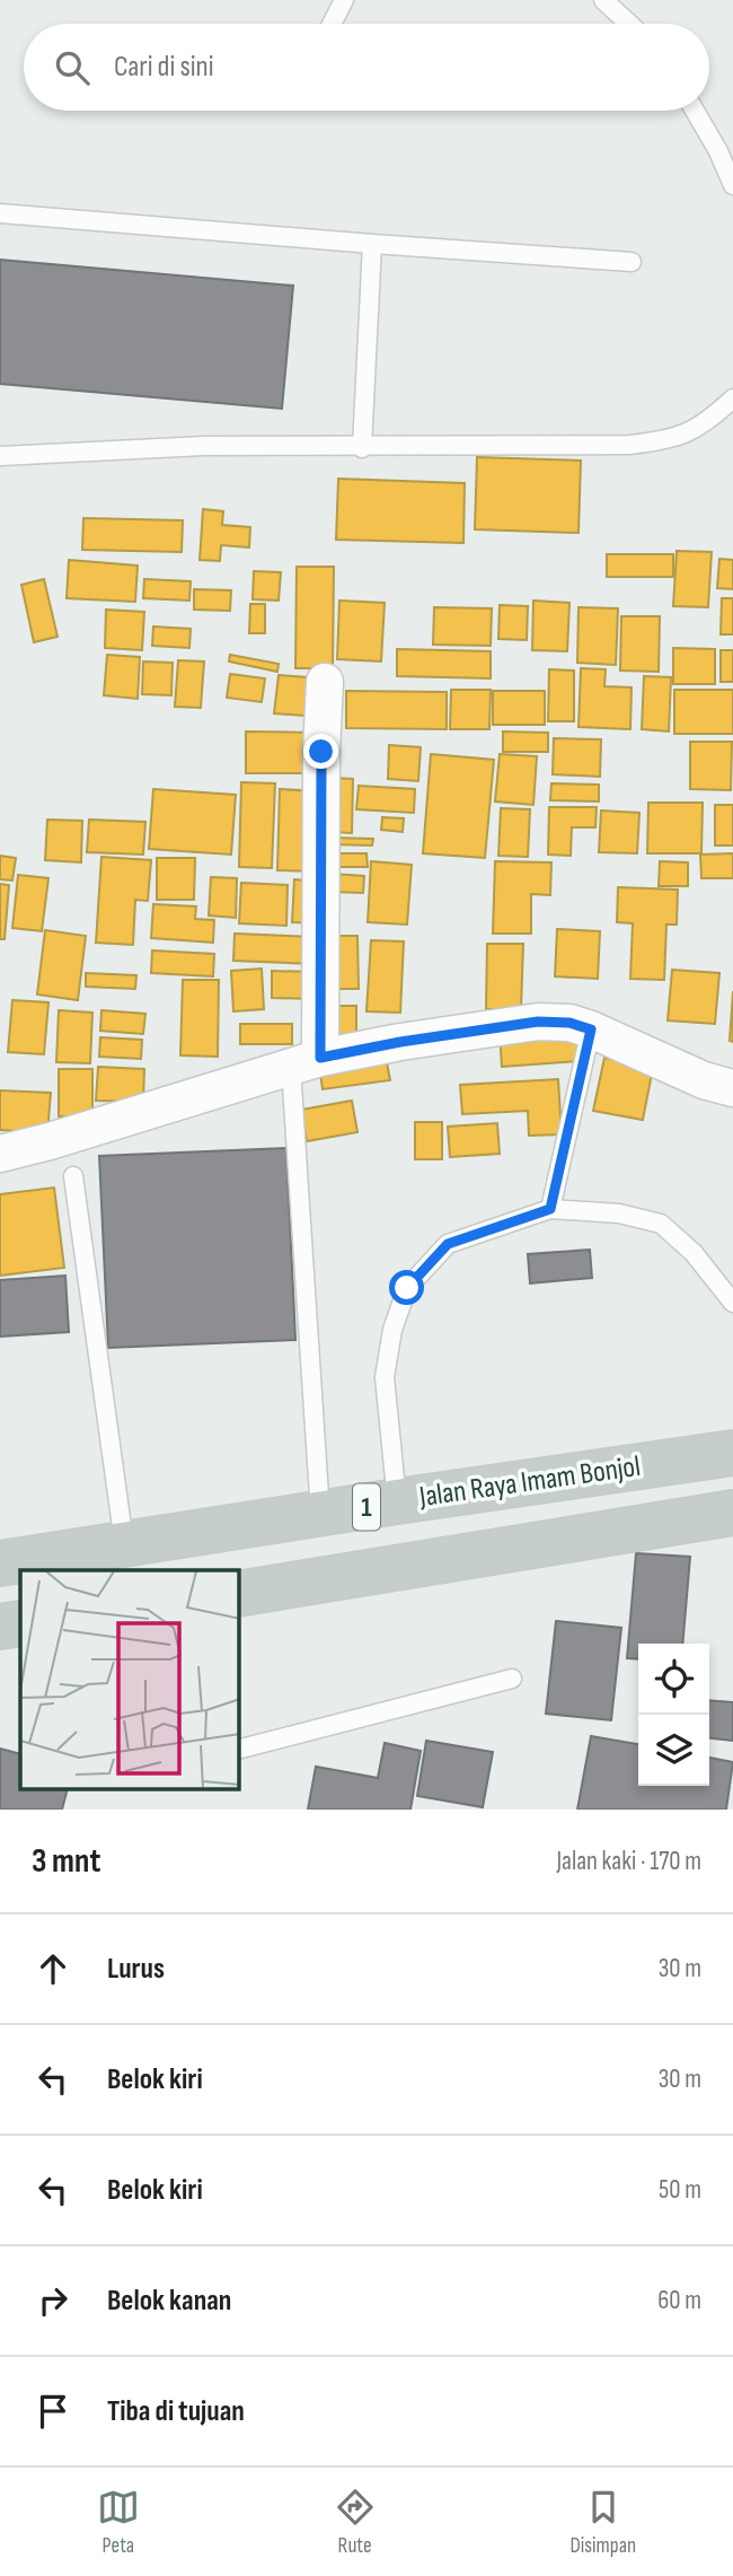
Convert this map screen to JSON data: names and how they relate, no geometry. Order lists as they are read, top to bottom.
{
  "streets": {
    "highway": ["Jalan Raya Imam Bonjol", "1"]
  },
  "page": {
    "search": "Cari di sini",
    "heading": ["3 mnt", "Jalan kaki · 170 m"],
    "list": [
      ["Lurus", "30 m"],
      ["Belok kiri", "30 m"],
      ["Belok kiri", "50 m"],
      ["Belok kanan", "60 m"],
      "Tiba di tujuan"
    ],
    "nav": ["Peta", "Rute", "Disimpan"]
  }
}
